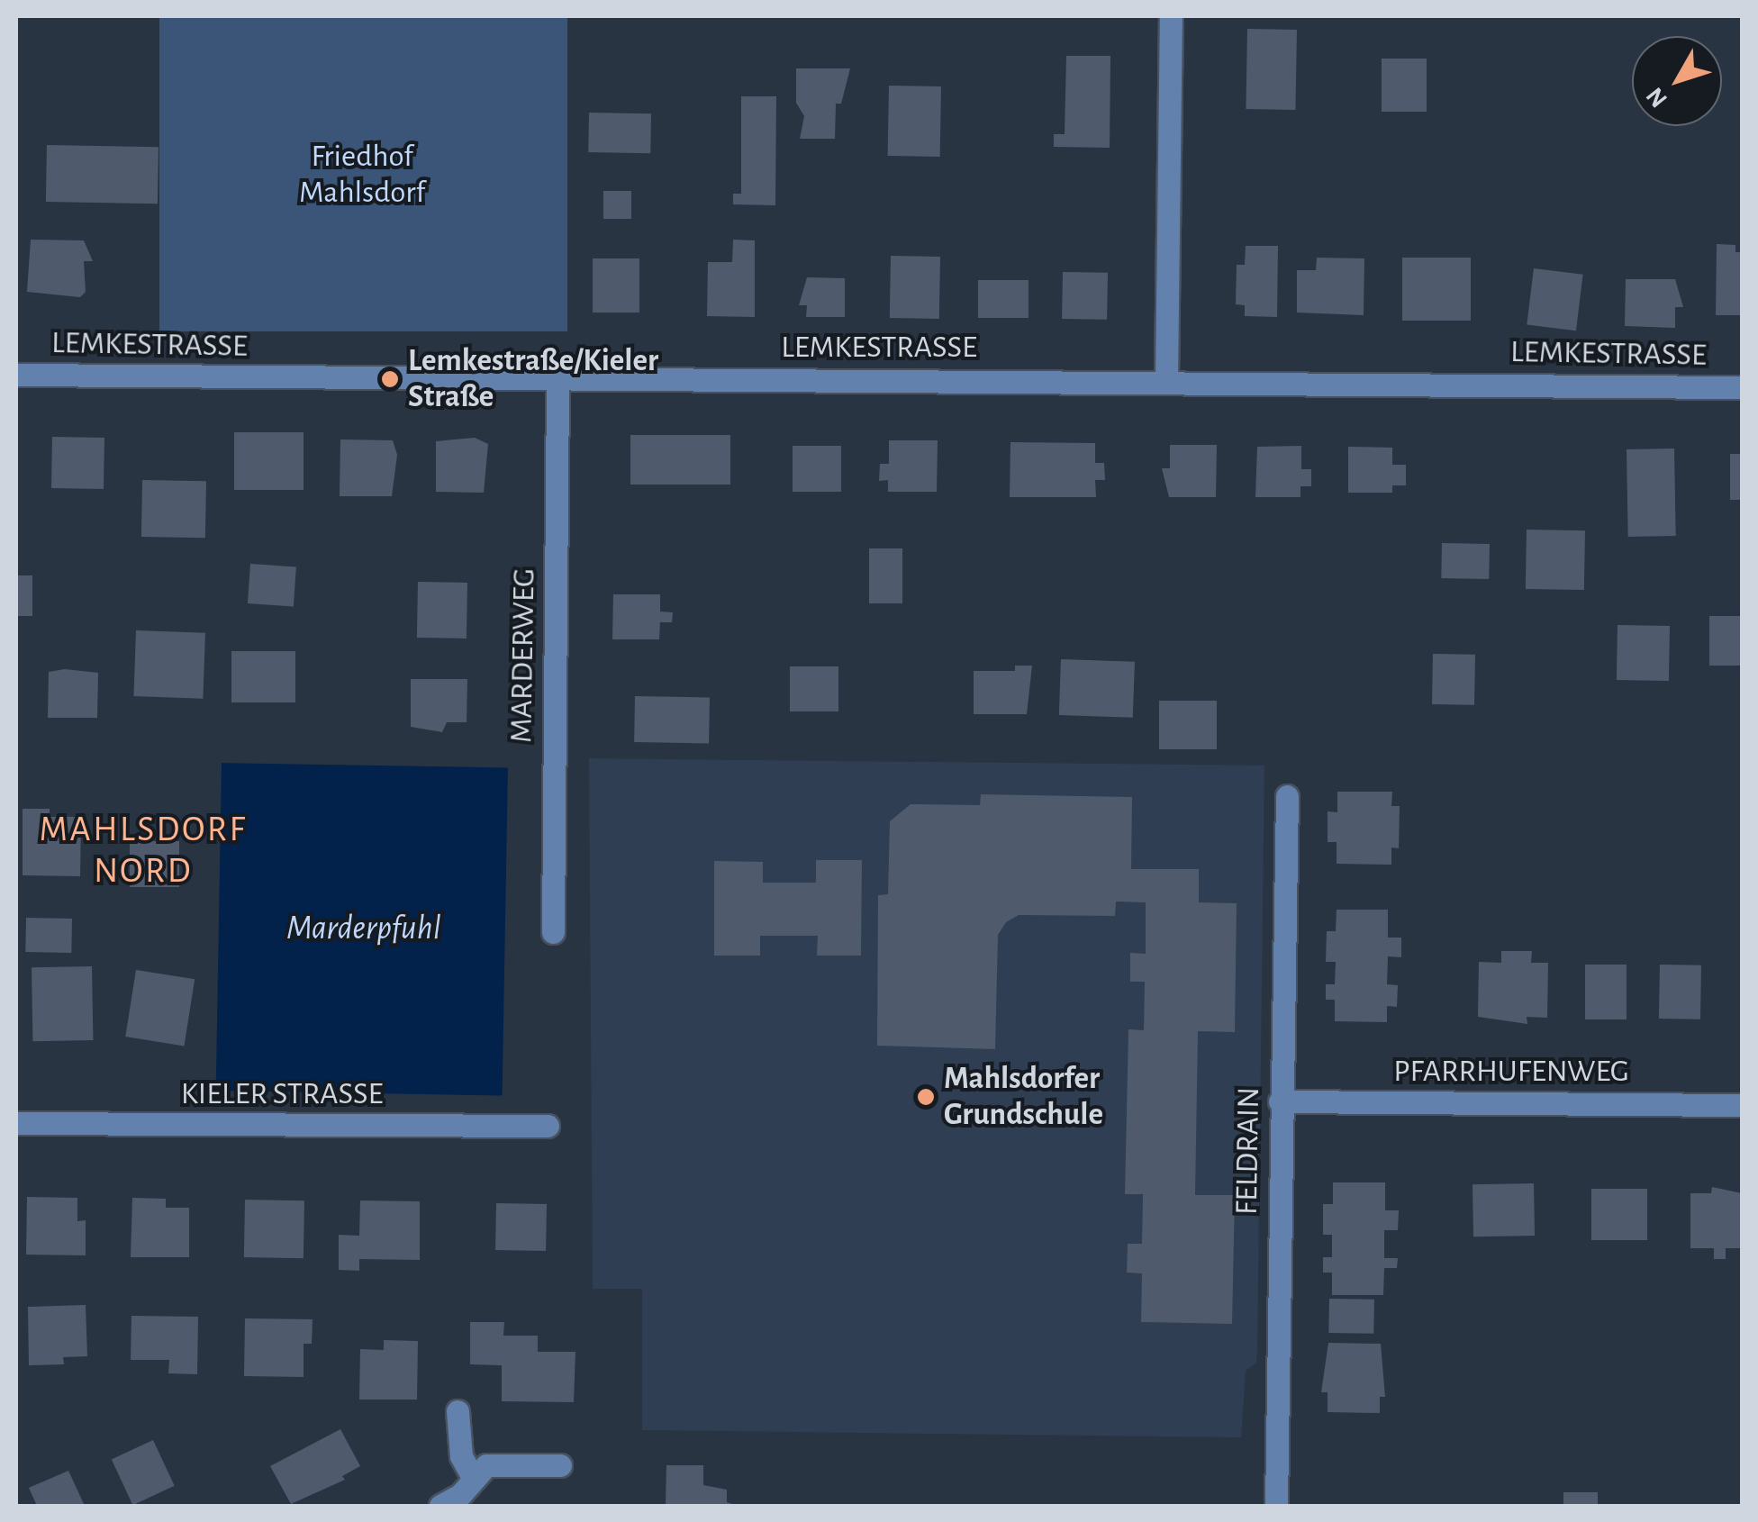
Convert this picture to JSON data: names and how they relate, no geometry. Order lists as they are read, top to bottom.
{
  "streets": {
    "street": [
      "LEMKESTRASSE",
      "MARDERWEG",
      "PFARRHUFENWEG",
      "KIELER STRASSE",
      "FELDRAIN"
    ]
  },
  "crossings": [
    ["LEMKESTRASSE", "MARDERWEG"],
    ["PFARRHUFENWEG", "FELDRAIN"]
  ],
  "districts": ["MAHLSDORF NORD"],
  "water": ["Marderpfuhl"],
  "parks": ["Friedhof Mahlsdorf"],
  "places": ["Lemkestraße/Kieler Straße", "Mahlsdorfer Grundschule"],
  "north": "bottom left"
}
